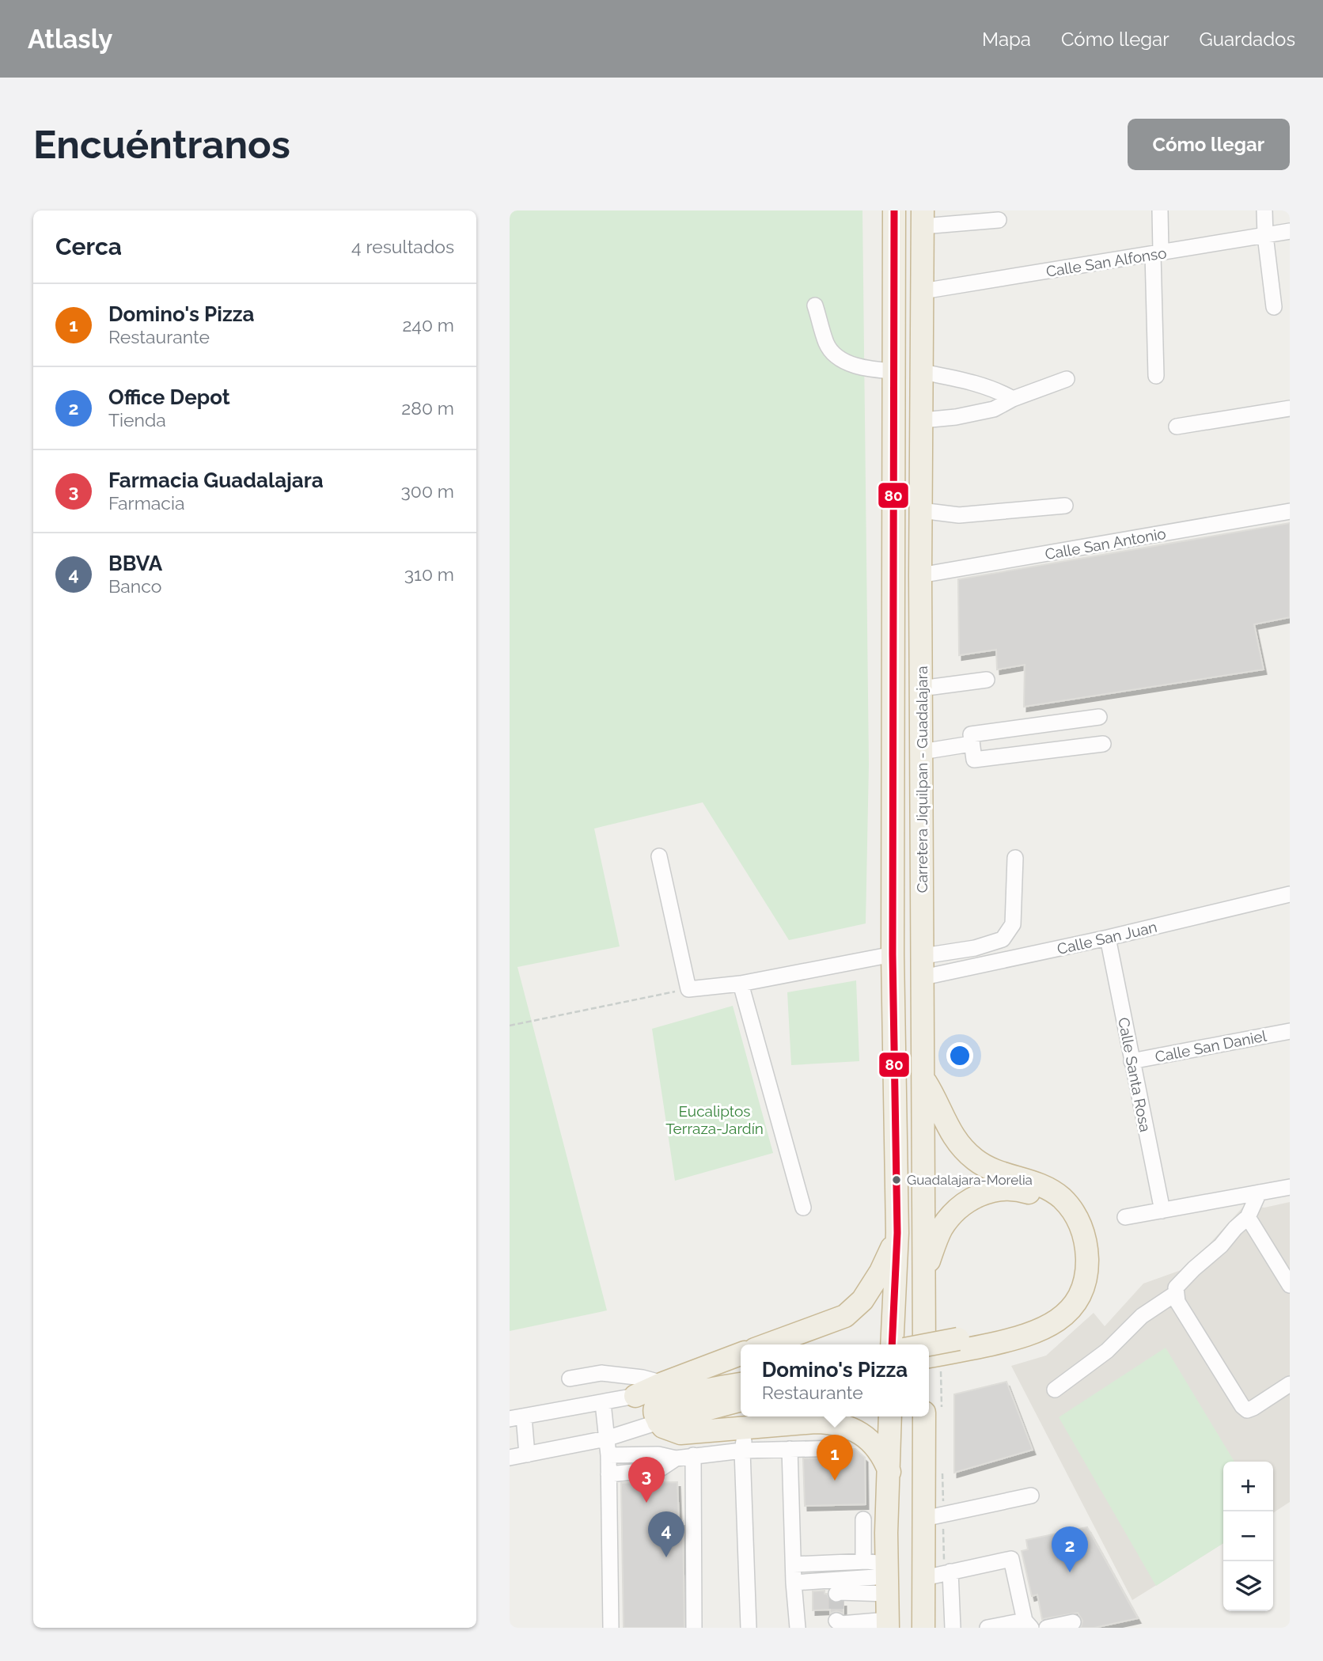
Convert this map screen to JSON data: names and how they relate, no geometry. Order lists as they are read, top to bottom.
{
  "streets": {
    "highway": ["Carretera Jiquilpan - Guadalajara"],
    "street": [
      "Calle San Alfonso",
      "Calle San Antonio",
      "Calle San Juan",
      "Calle San Daniel",
      "Calle Santa Rosa"
    ]
  },
  "crossings": [
    ["Calle San Alfonso", "Carretera Jiquilpan - Guadalajara"],
    ["Calle San Antonio", "Carretera Jiquilpan - Guadalajara"],
    ["Carretera Jiquilpan - Guadalajara", "Calle San Juan"],
    ["Calle San Juan", "Calle Santa Rosa"],
    ["Calle San Daniel", "Calle Santa Rosa"]
  ],
  "parks": ["Eucaliptos Terraza-Jardín"],
  "places": ["Guadalajara-Morelia"],
  "lines": ["transit line 80"],
  "page": {
    "header": "Atlasly",
    "nav": ["Mapa", "Cómo llegar", "Guardados"],
    "buttons": "Cómo llegar",
    "title": "Encuéntranos",
    "heading": ["Cerca", "4 resultados"],
    "list": [
      {
        "mark": "1",
        "name": "Domino's Pizza",
        "note": "Restaurante",
        "value": "240 m"
      },
      {
        "mark": "2",
        "name": "Office Depot",
        "note": "Tienda",
        "value": "280 m"
      },
      {
        "mark": "3",
        "name": "Farmacia Guadalajara",
        "note": "Farmacia",
        "value": "300 m"
      },
      {
        "mark": "4",
        "name": "BBVA",
        "note": "Banco",
        "value": "310 m"
      }
    ],
    "popup": ["Domino's Pizza", "Restaurante"],
    "pins": [
      "1",
      "3",
      "4",
      "2"
    ],
    "map_buttons": ["+", "−"]
  }
}
